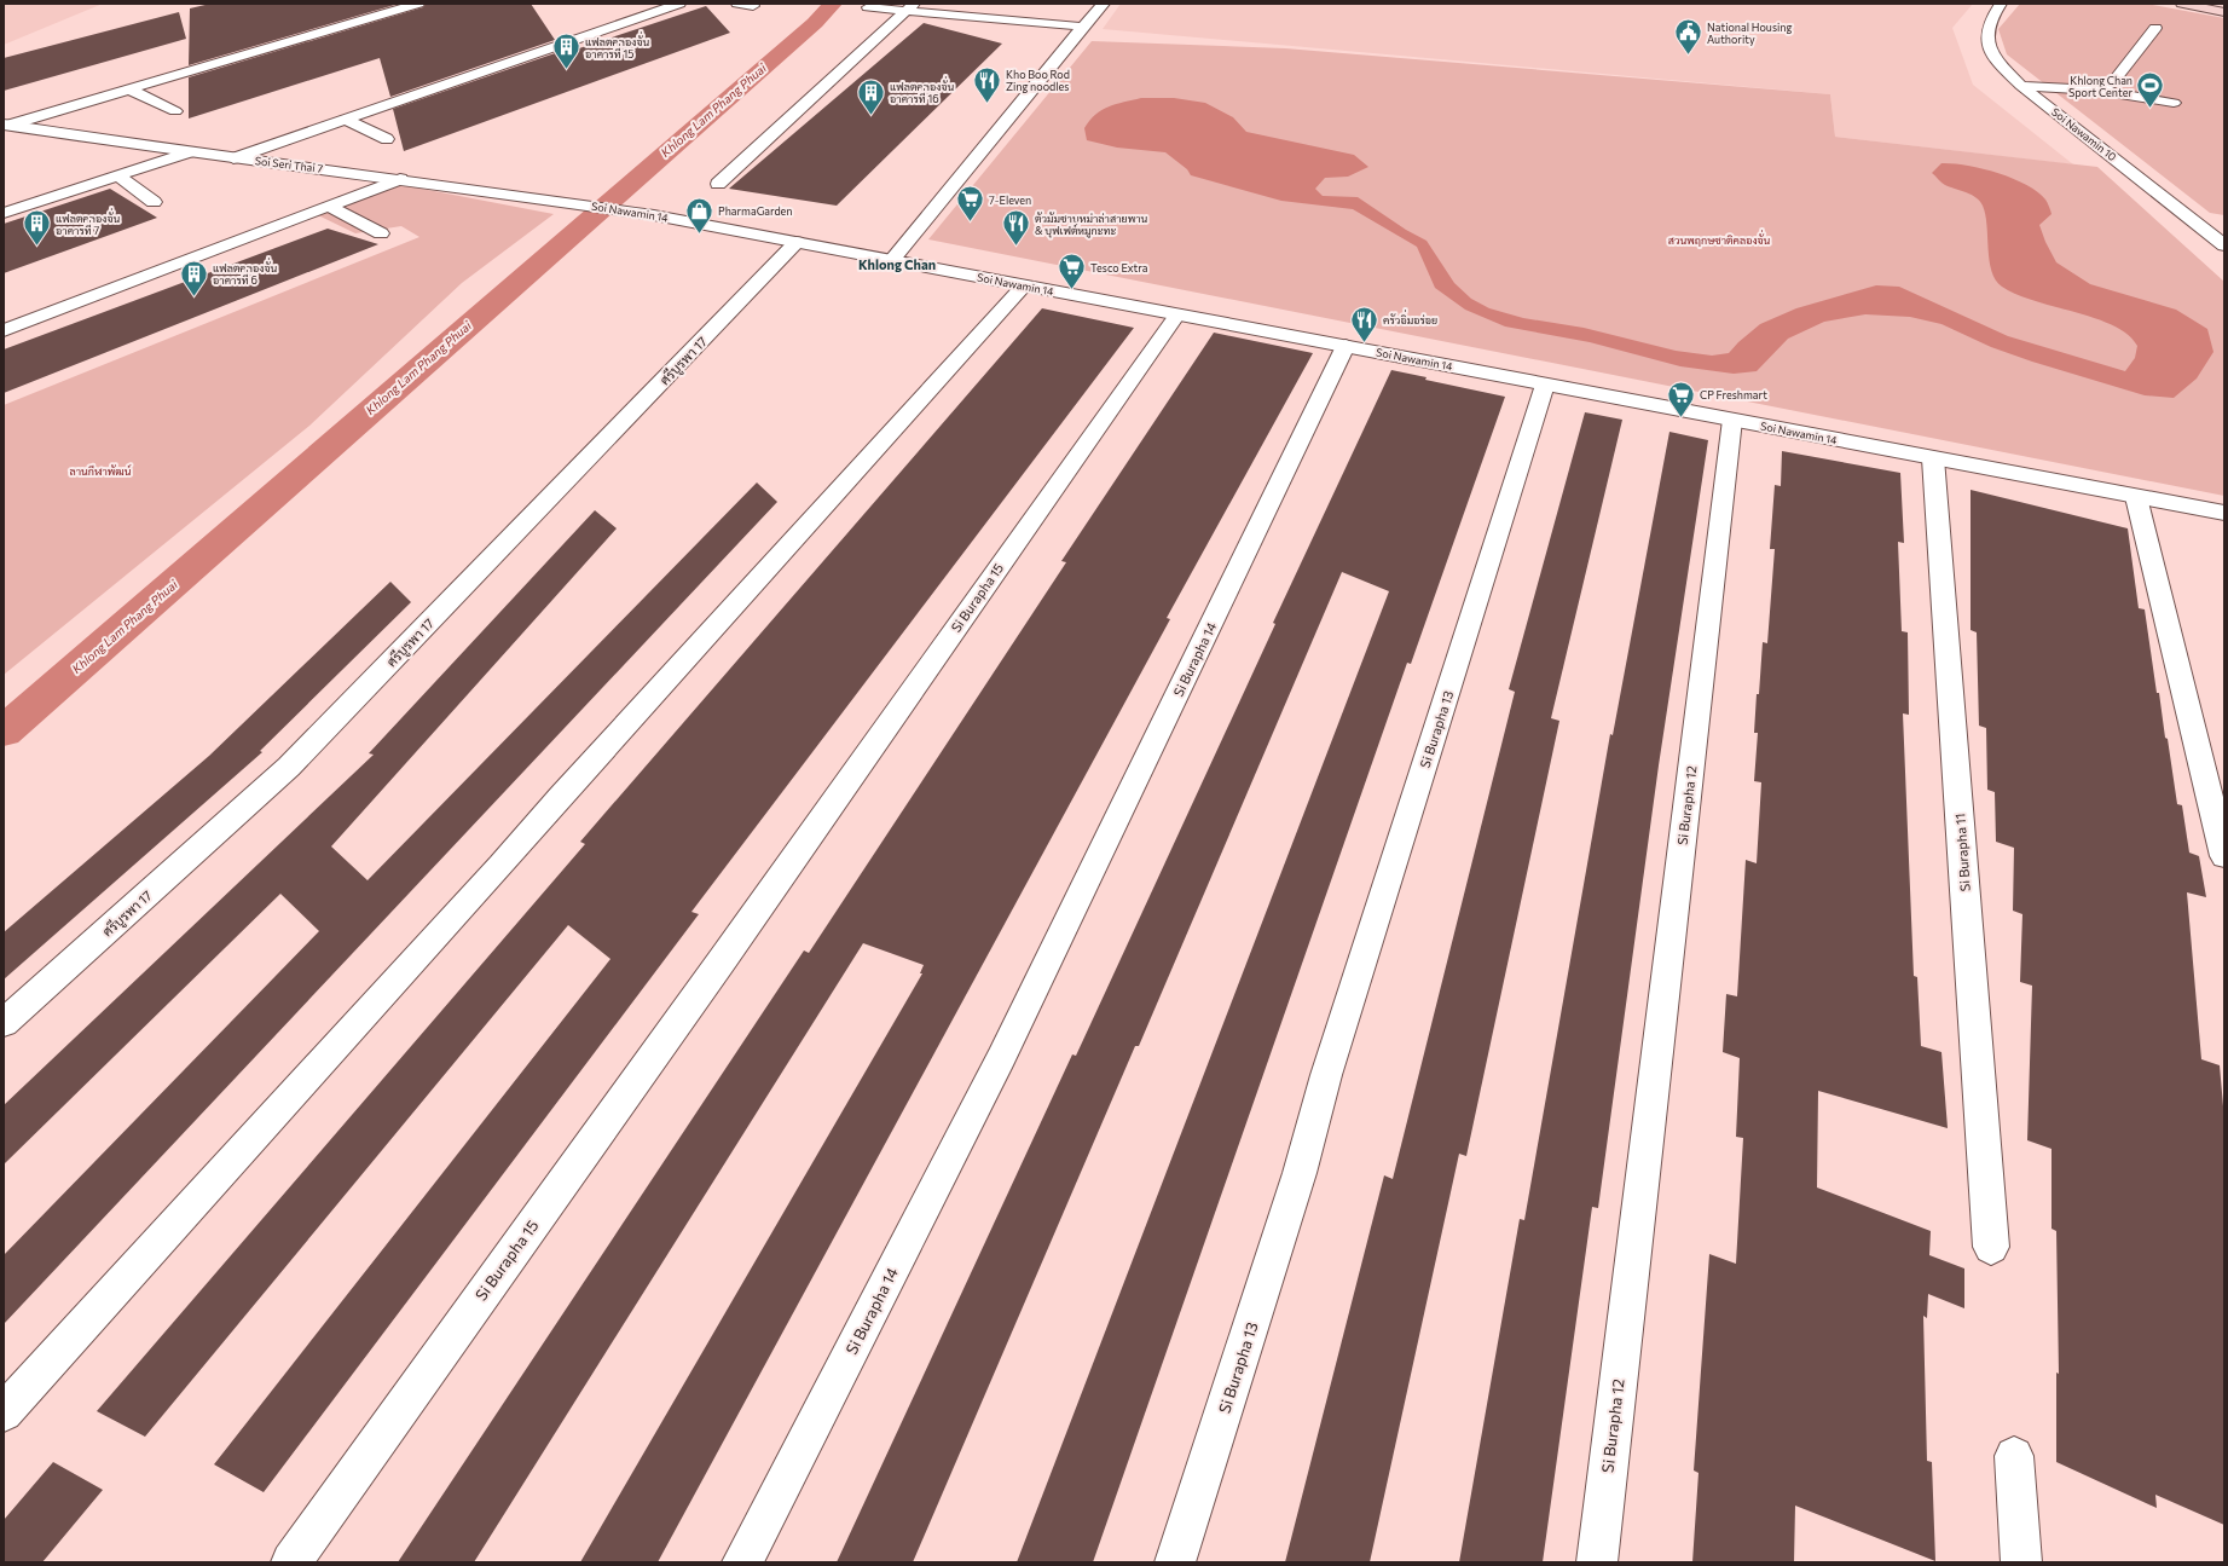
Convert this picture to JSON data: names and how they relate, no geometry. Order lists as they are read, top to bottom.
{
  "streets": {
    "street": [
      "Soi Nawamin 10",
      "Soi Seri Thai 7",
      "Soi Nawamin 14",
      "ศรีบูรพา 17",
      "Si Burapha 15",
      "Si Burapha 14",
      "Si Burapha 13",
      "Si Burapha 12",
      "Si Burapha 11"
    ]
  },
  "crossings": [
    ["Soi Seri Thai 7", "Soi Nawamin 14"],
    ["Soi Nawamin 14", "ศรีบูรพา 17"],
    ["Soi Nawamin 14", "Si Burapha 15"],
    ["Soi Nawamin 14", "Si Burapha 14"],
    ["Soi Nawamin 14", "Si Burapha 13"],
    ["Soi Nawamin 14", "Si Burapha 12"],
    ["Soi Nawamin 14", "Si Burapha 11"]
  ],
  "districts": ["Khlong Chan"],
  "water": ["Khlong Lam Phang Phuai"],
  "parks": ["สวนพฤกษชาติคลองจั่น", "ลานกีฬาพัฒน์"],
  "places": {
    "public building": ["National Housing Authority"],
    "building": [
      "แฟลตคลองจั่น อาคารที่ 15",
      "แฟลตคลองจั่น อาคารที่ 16",
      "แฟลตคลองจั่น อาคารที่ 7",
      "แฟลตคลองจั่น อาคารที่ 6"
    ],
    "restaurant": ["Kho Boo Rod Zing noodles", "ตัวมัมชาบูหม่าล่าสายพาน & บุฟเฟต์หมูกะทะ", "ครัวอิ่มอร่อย"],
    "sports": ["Khlong Chan Sport Center"],
    "supermarket": ["7-Eleven", "Tesco Extra", "CP Freshmart"],
    "shop": ["PharmaGarden"]
  }
}
